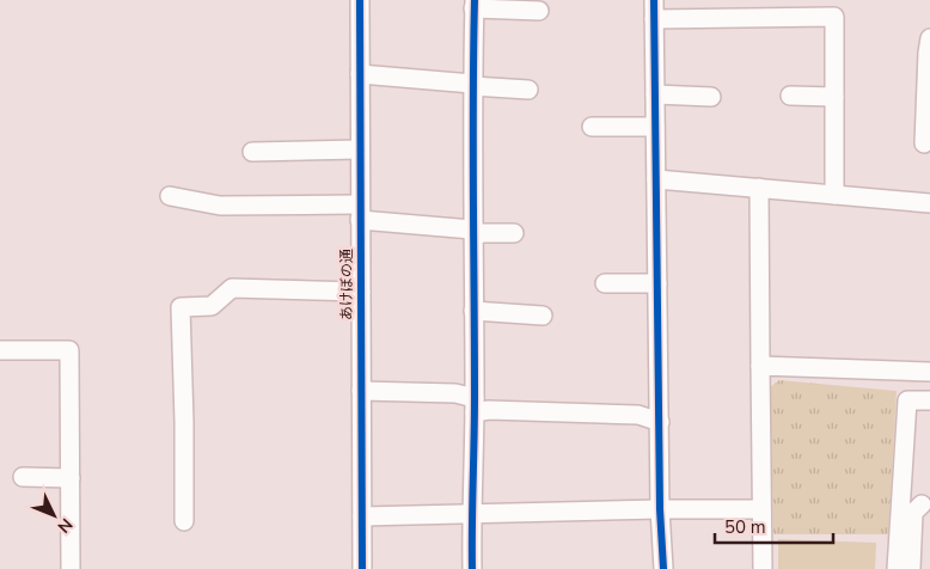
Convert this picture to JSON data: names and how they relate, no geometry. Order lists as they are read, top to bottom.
{
  "streets": {
    "street": ["あけぼの通"]
  },
  "scale_bar": "50 m",
  "north": "bottom right"
}
